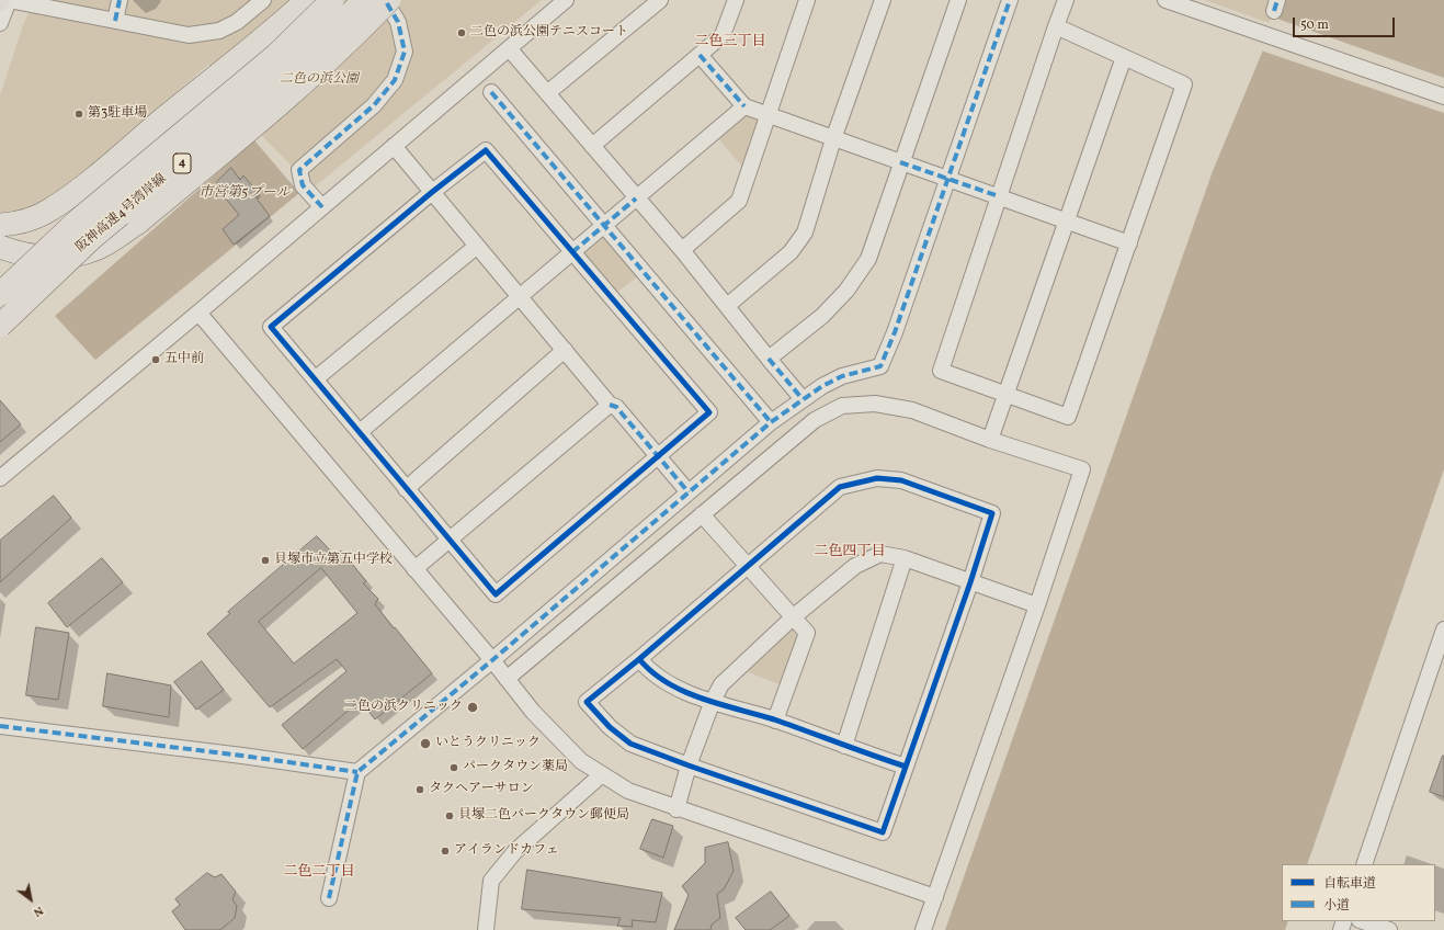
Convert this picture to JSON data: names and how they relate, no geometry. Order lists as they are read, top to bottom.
{
  "streets": {
    "highway": ["4", "阪神高速4号湾岸線"]
  },
  "districts": ["二色三丁目", "二色四丁目", "二色二丁目"],
  "water": ["市営第5プール"],
  "parks": ["二色の浜公園"],
  "places": [
    "二色の浜公園テニスコート",
    "第3駐車場",
    "五中前",
    "貝塚市立第五中学校",
    "二色の浜クリニック",
    "いとうクリニック",
    "パークタウン薬局",
    "タクヘアーサロン",
    "貝塚二色パークタウン郵便局",
    "アイランドカフェ"
  ],
  "legend": ["自転車道", "小道"],
  "scale_bar": "50 m",
  "north": "bottom right"
}
